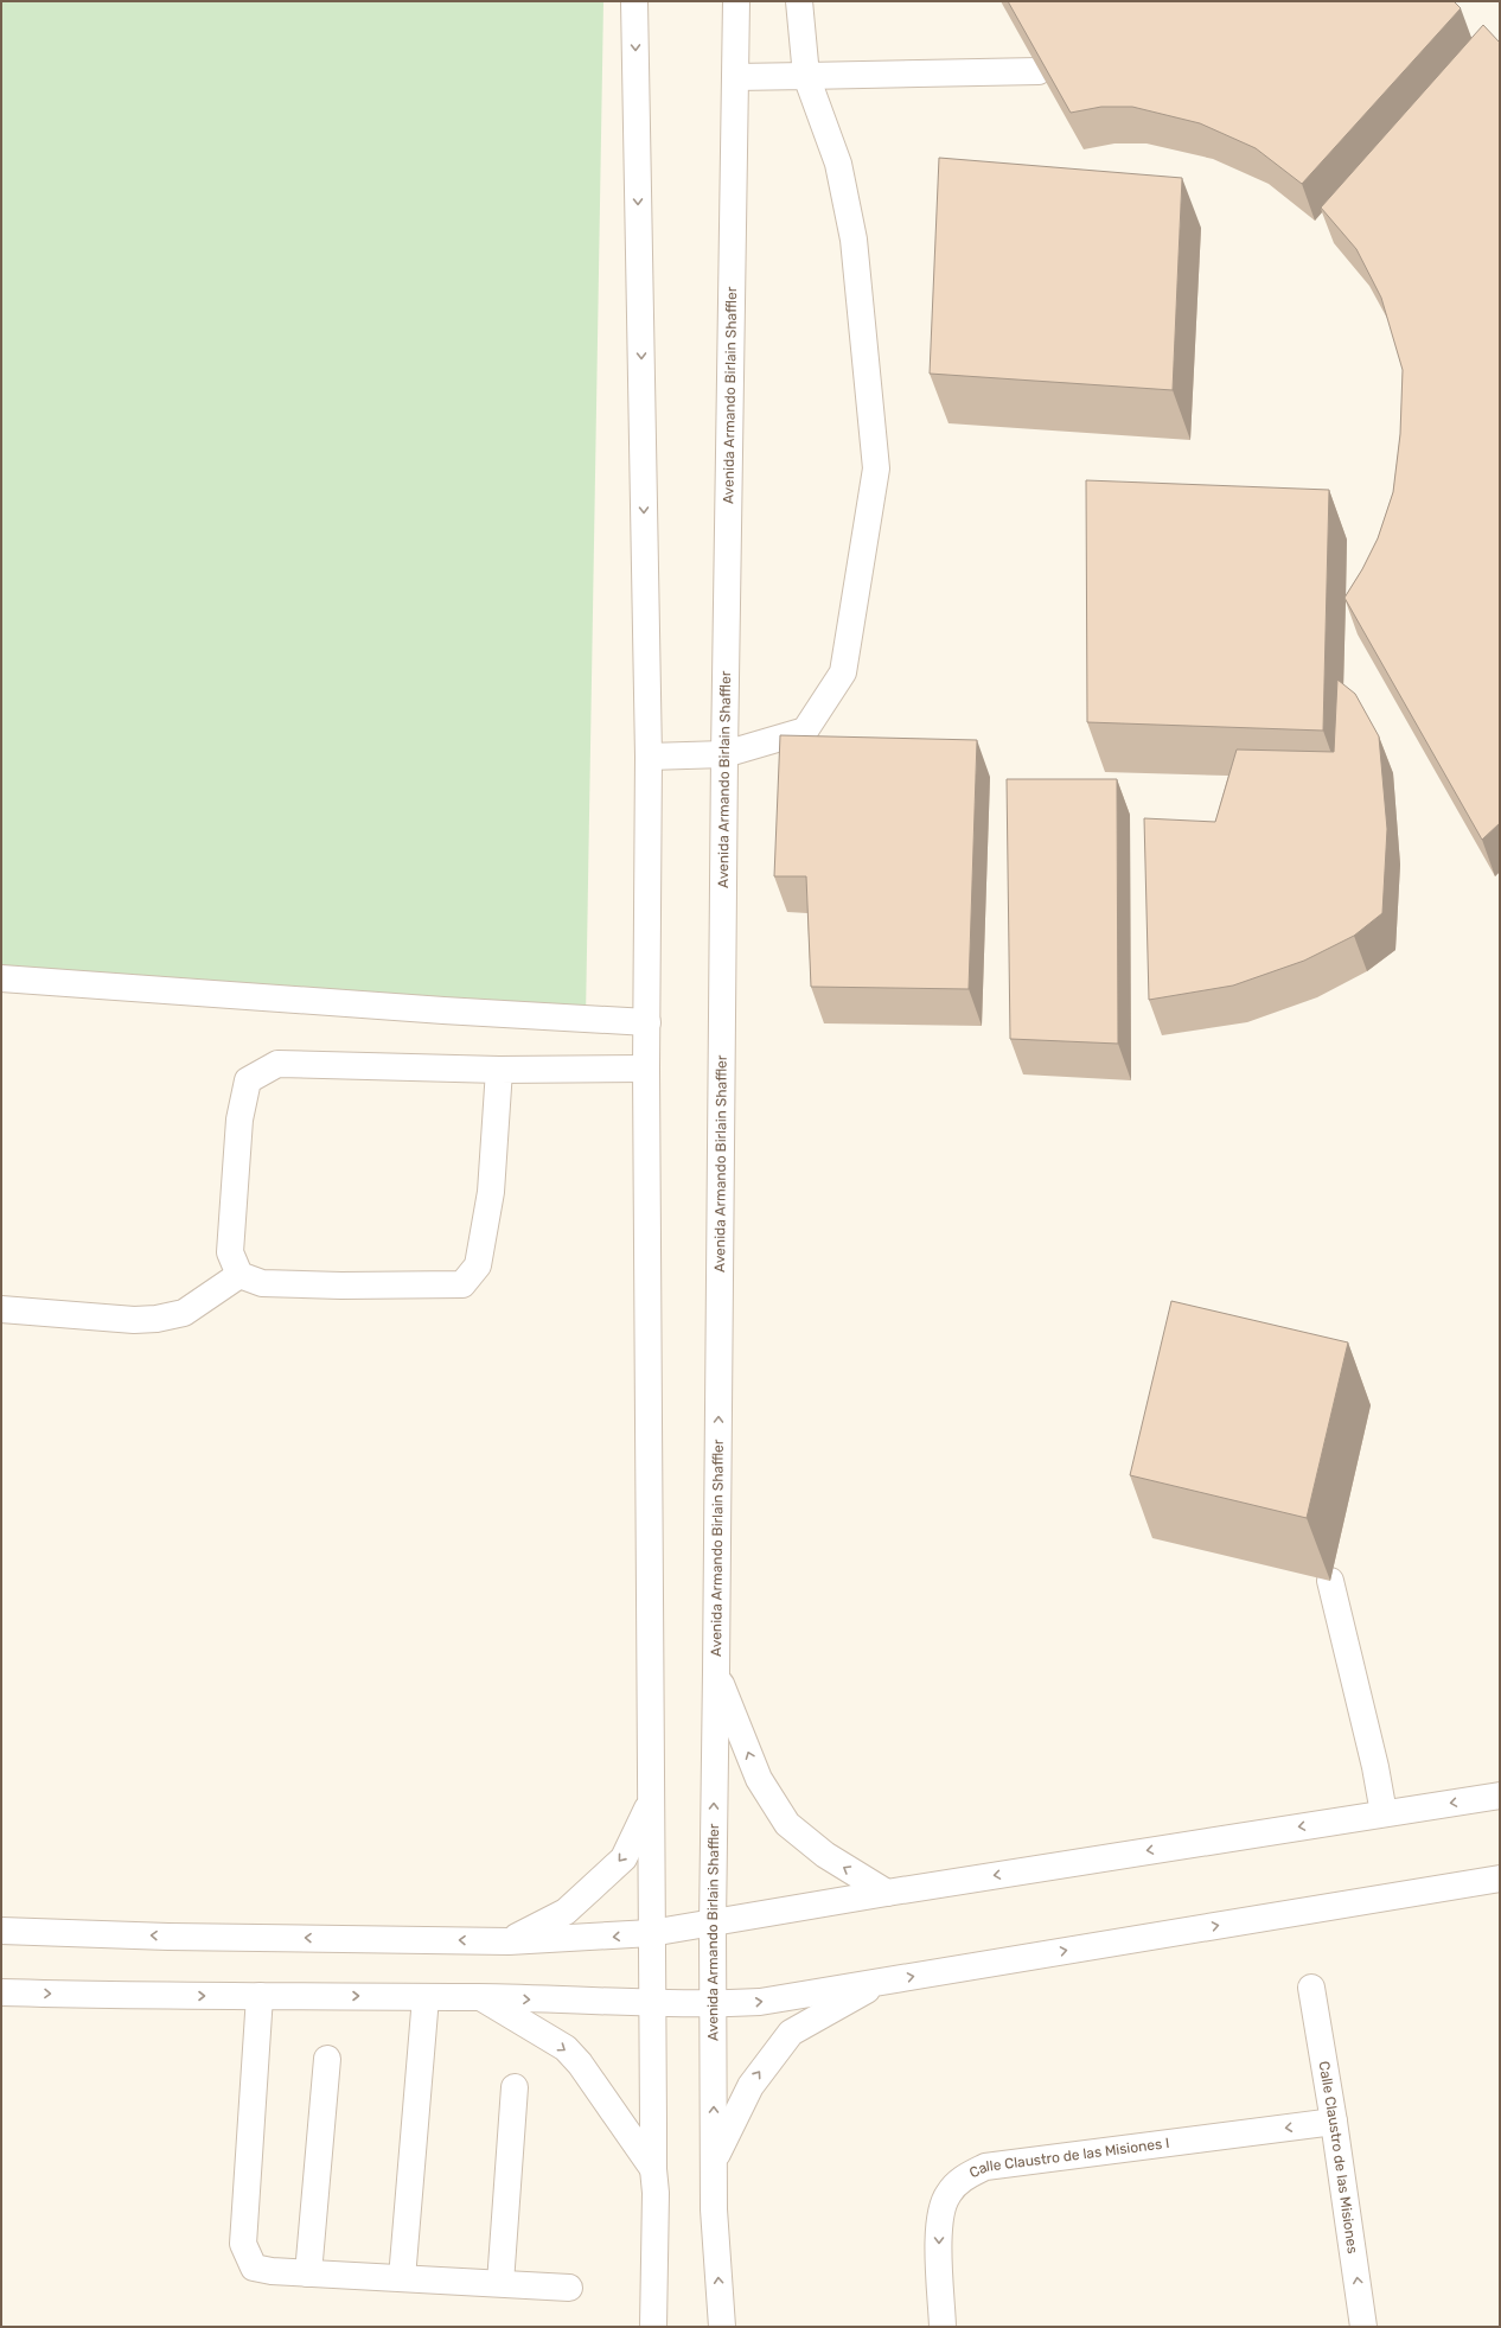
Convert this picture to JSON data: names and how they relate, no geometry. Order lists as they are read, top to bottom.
{
  "streets": {
    "street": ["Avenida Armando Birlain Shaffler", "Calle Claustro de las Misiones", "Calle Claustro de las Misiones I"]
  },
  "crossings": [
    ["Calle Claustro de las Misiones", "Calle Claustro de las Misiones I"]
  ],
  "one_way": ["Calle Claustro de las Misiones"]
}
